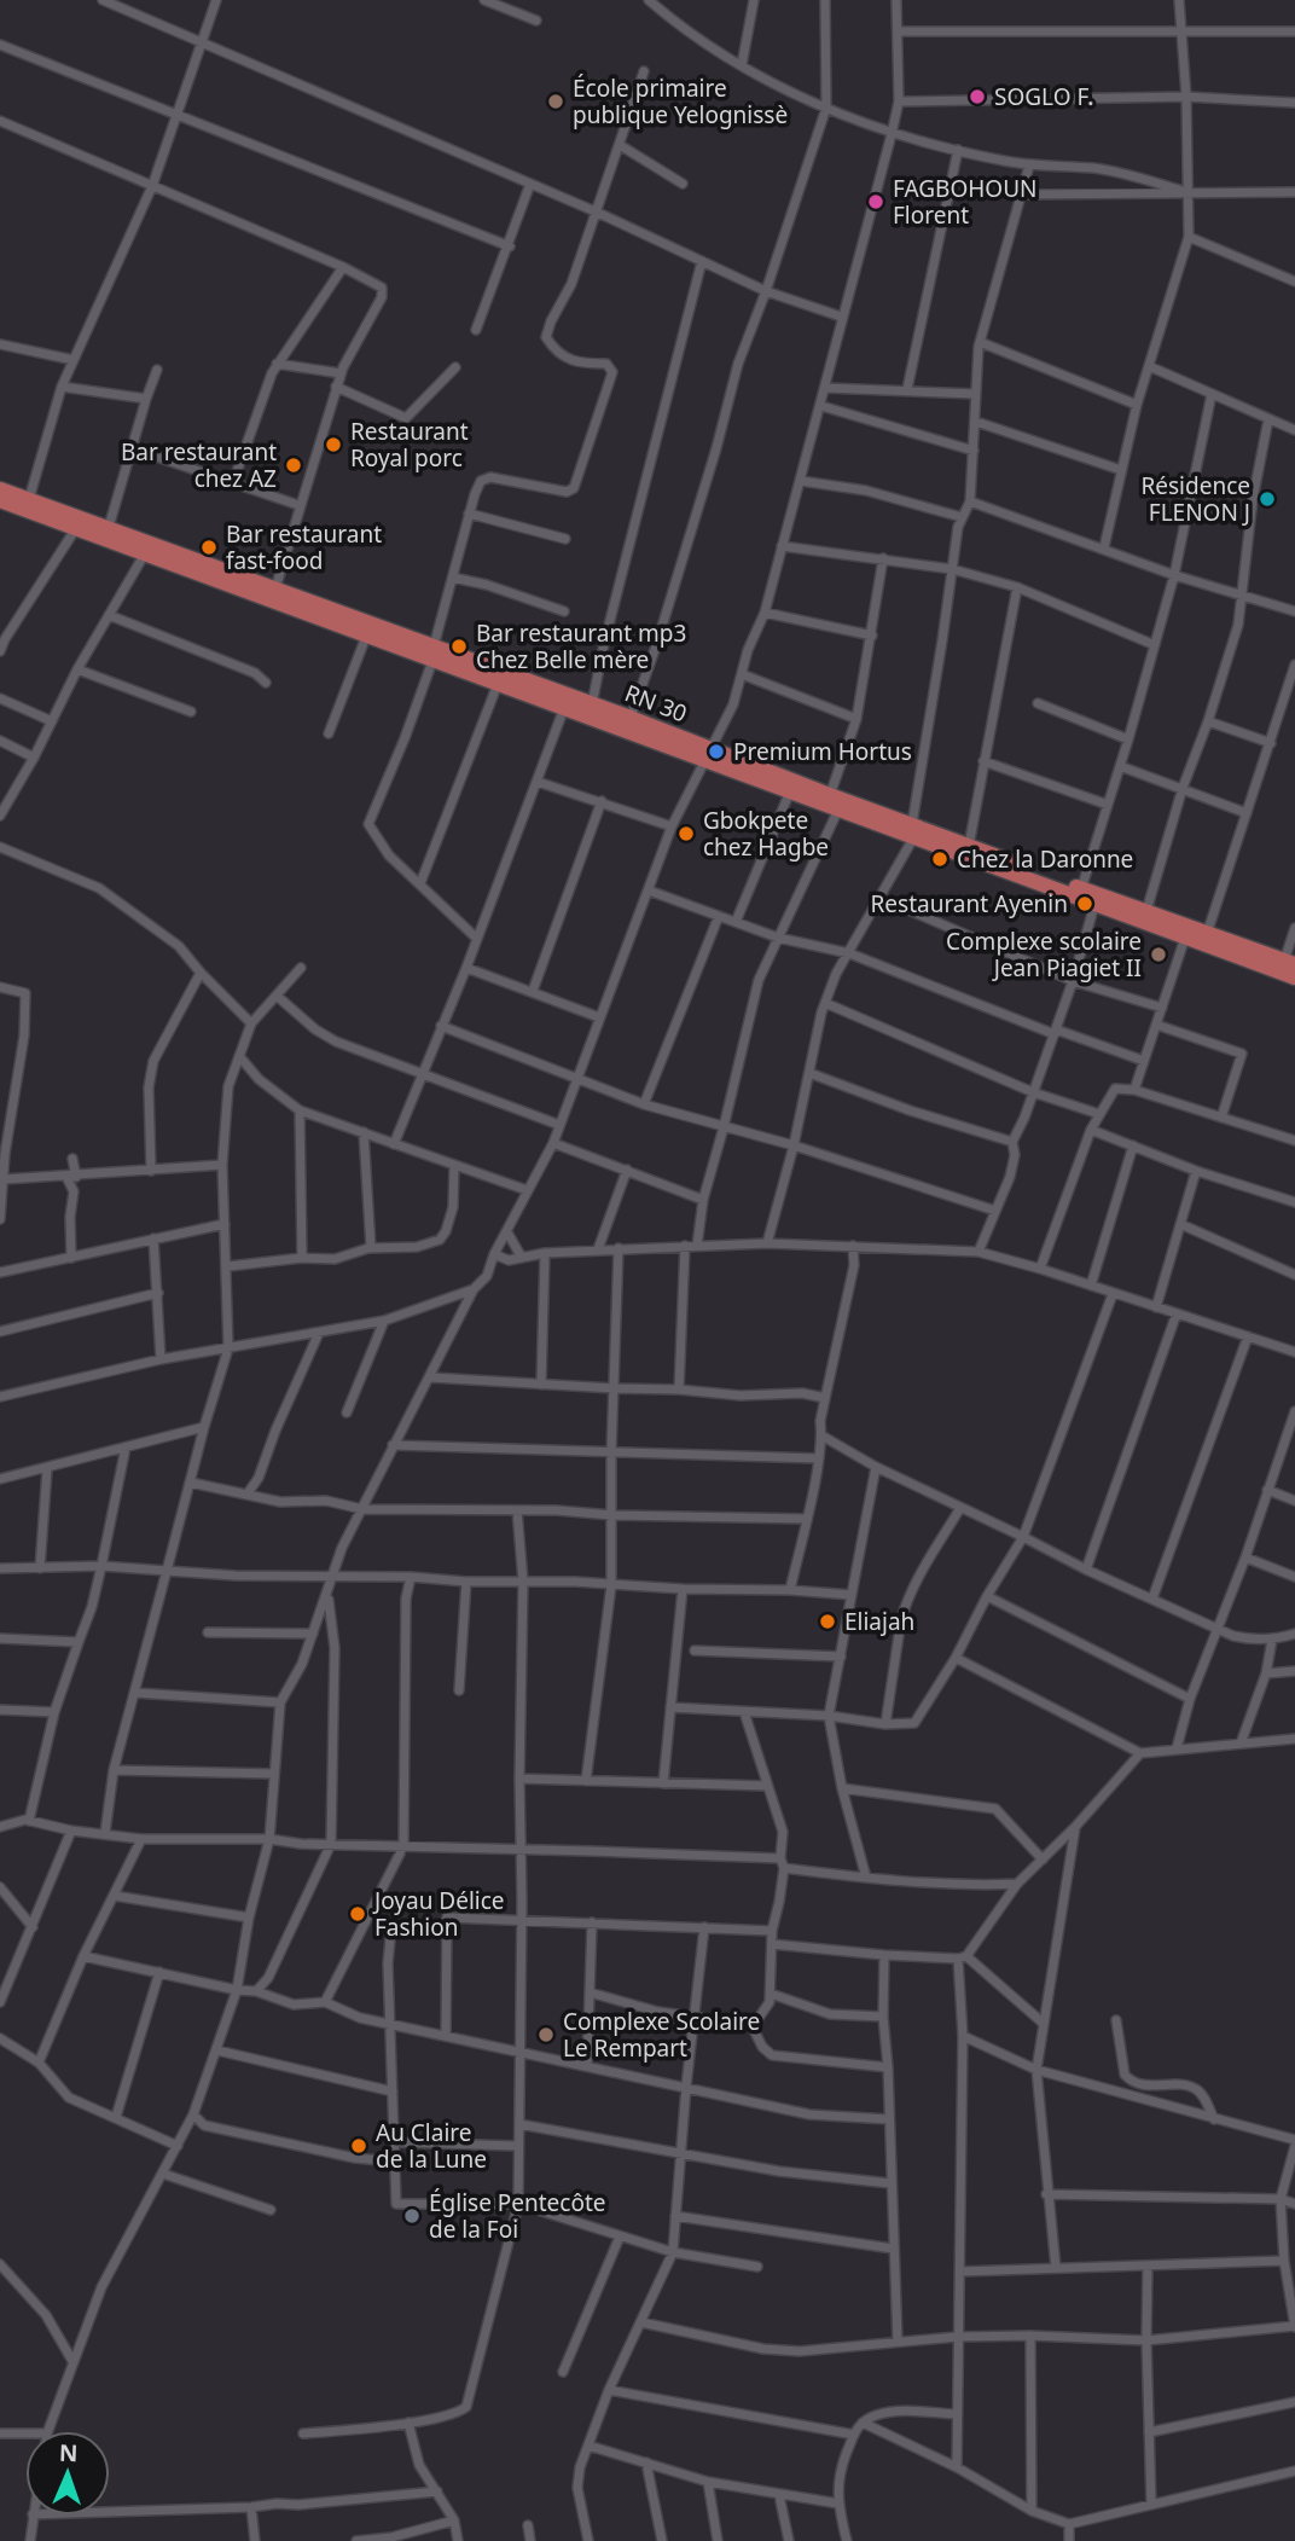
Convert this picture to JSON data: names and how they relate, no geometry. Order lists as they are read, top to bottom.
{
  "streets": {
    "main road": ["RN 30"]
  },
  "places": [
    "SOGLO F.",
    "École primaire publique Yelognissè",
    "FAGBOHOUN Florent",
    "Restaurant Royal porc",
    "Bar restaurant chez AZ",
    "Résidence FLENON J",
    "Bar restaurant fast-food",
    "Bar restaurant mp3 Chez Belle mère",
    "Premium Hortus",
    "Gbokpete chez Hagbe",
    "Chez la Daronne",
    "Restaurant Ayenin",
    "Complexe scolaire Jean Piagiet II",
    "Eliajah",
    "Joyau Délice Fashion",
    "Complexe Scolaire Le Rempart",
    "Au Claire de la Lune",
    "Église Pentecôte de la Foi"
  ],
  "north": "top"
}
